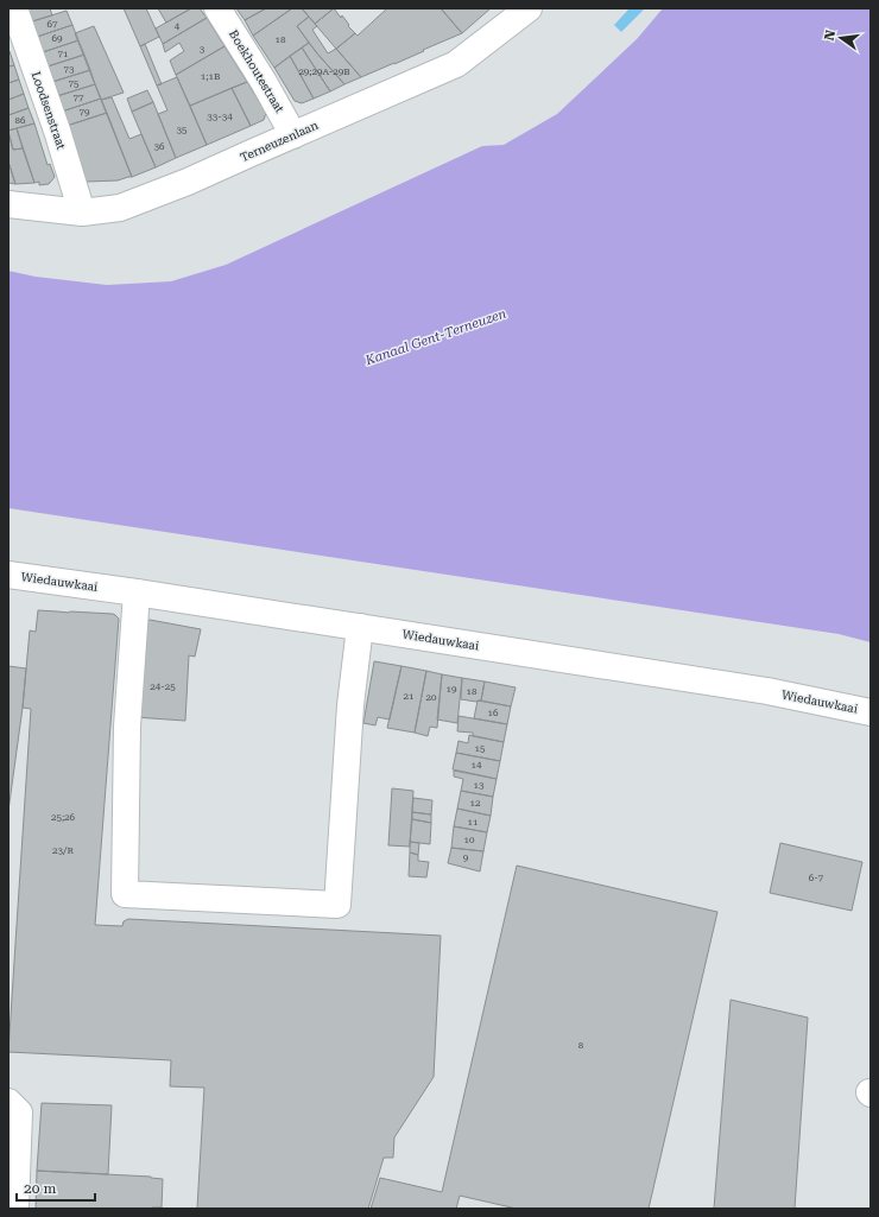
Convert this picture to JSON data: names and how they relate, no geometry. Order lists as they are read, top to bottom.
{
  "streets": {
    "street": [
      "Boekhoutestraat",
      "Loodsenstraat",
      "Terneuzenlaan",
      "Wiedauwkaai"
    ]
  },
  "crossings": [
    ["Boekhoutestraat", "Terneuzenlaan"],
    ["Loodsenstraat", "Terneuzenlaan"]
  ],
  "water": ["Kanaal Gent-Terneuzen"],
  "house_numbers": [
    "67",
    "4",
    "69",
    "18",
    "3",
    "71",
    "73",
    "29;29A-29B",
    "1;1B",
    "75",
    "77",
    "79",
    "33-34",
    "86",
    "35",
    "36",
    "24-25",
    "19",
    "18",
    "21",
    "20",
    "16",
    "15",
    "14",
    "13",
    "12",
    "25;26",
    "11",
    "10",
    "23/R",
    "9",
    "6-7",
    "8"
  ],
  "scale_bar": "20 m",
  "north": "left"
}
